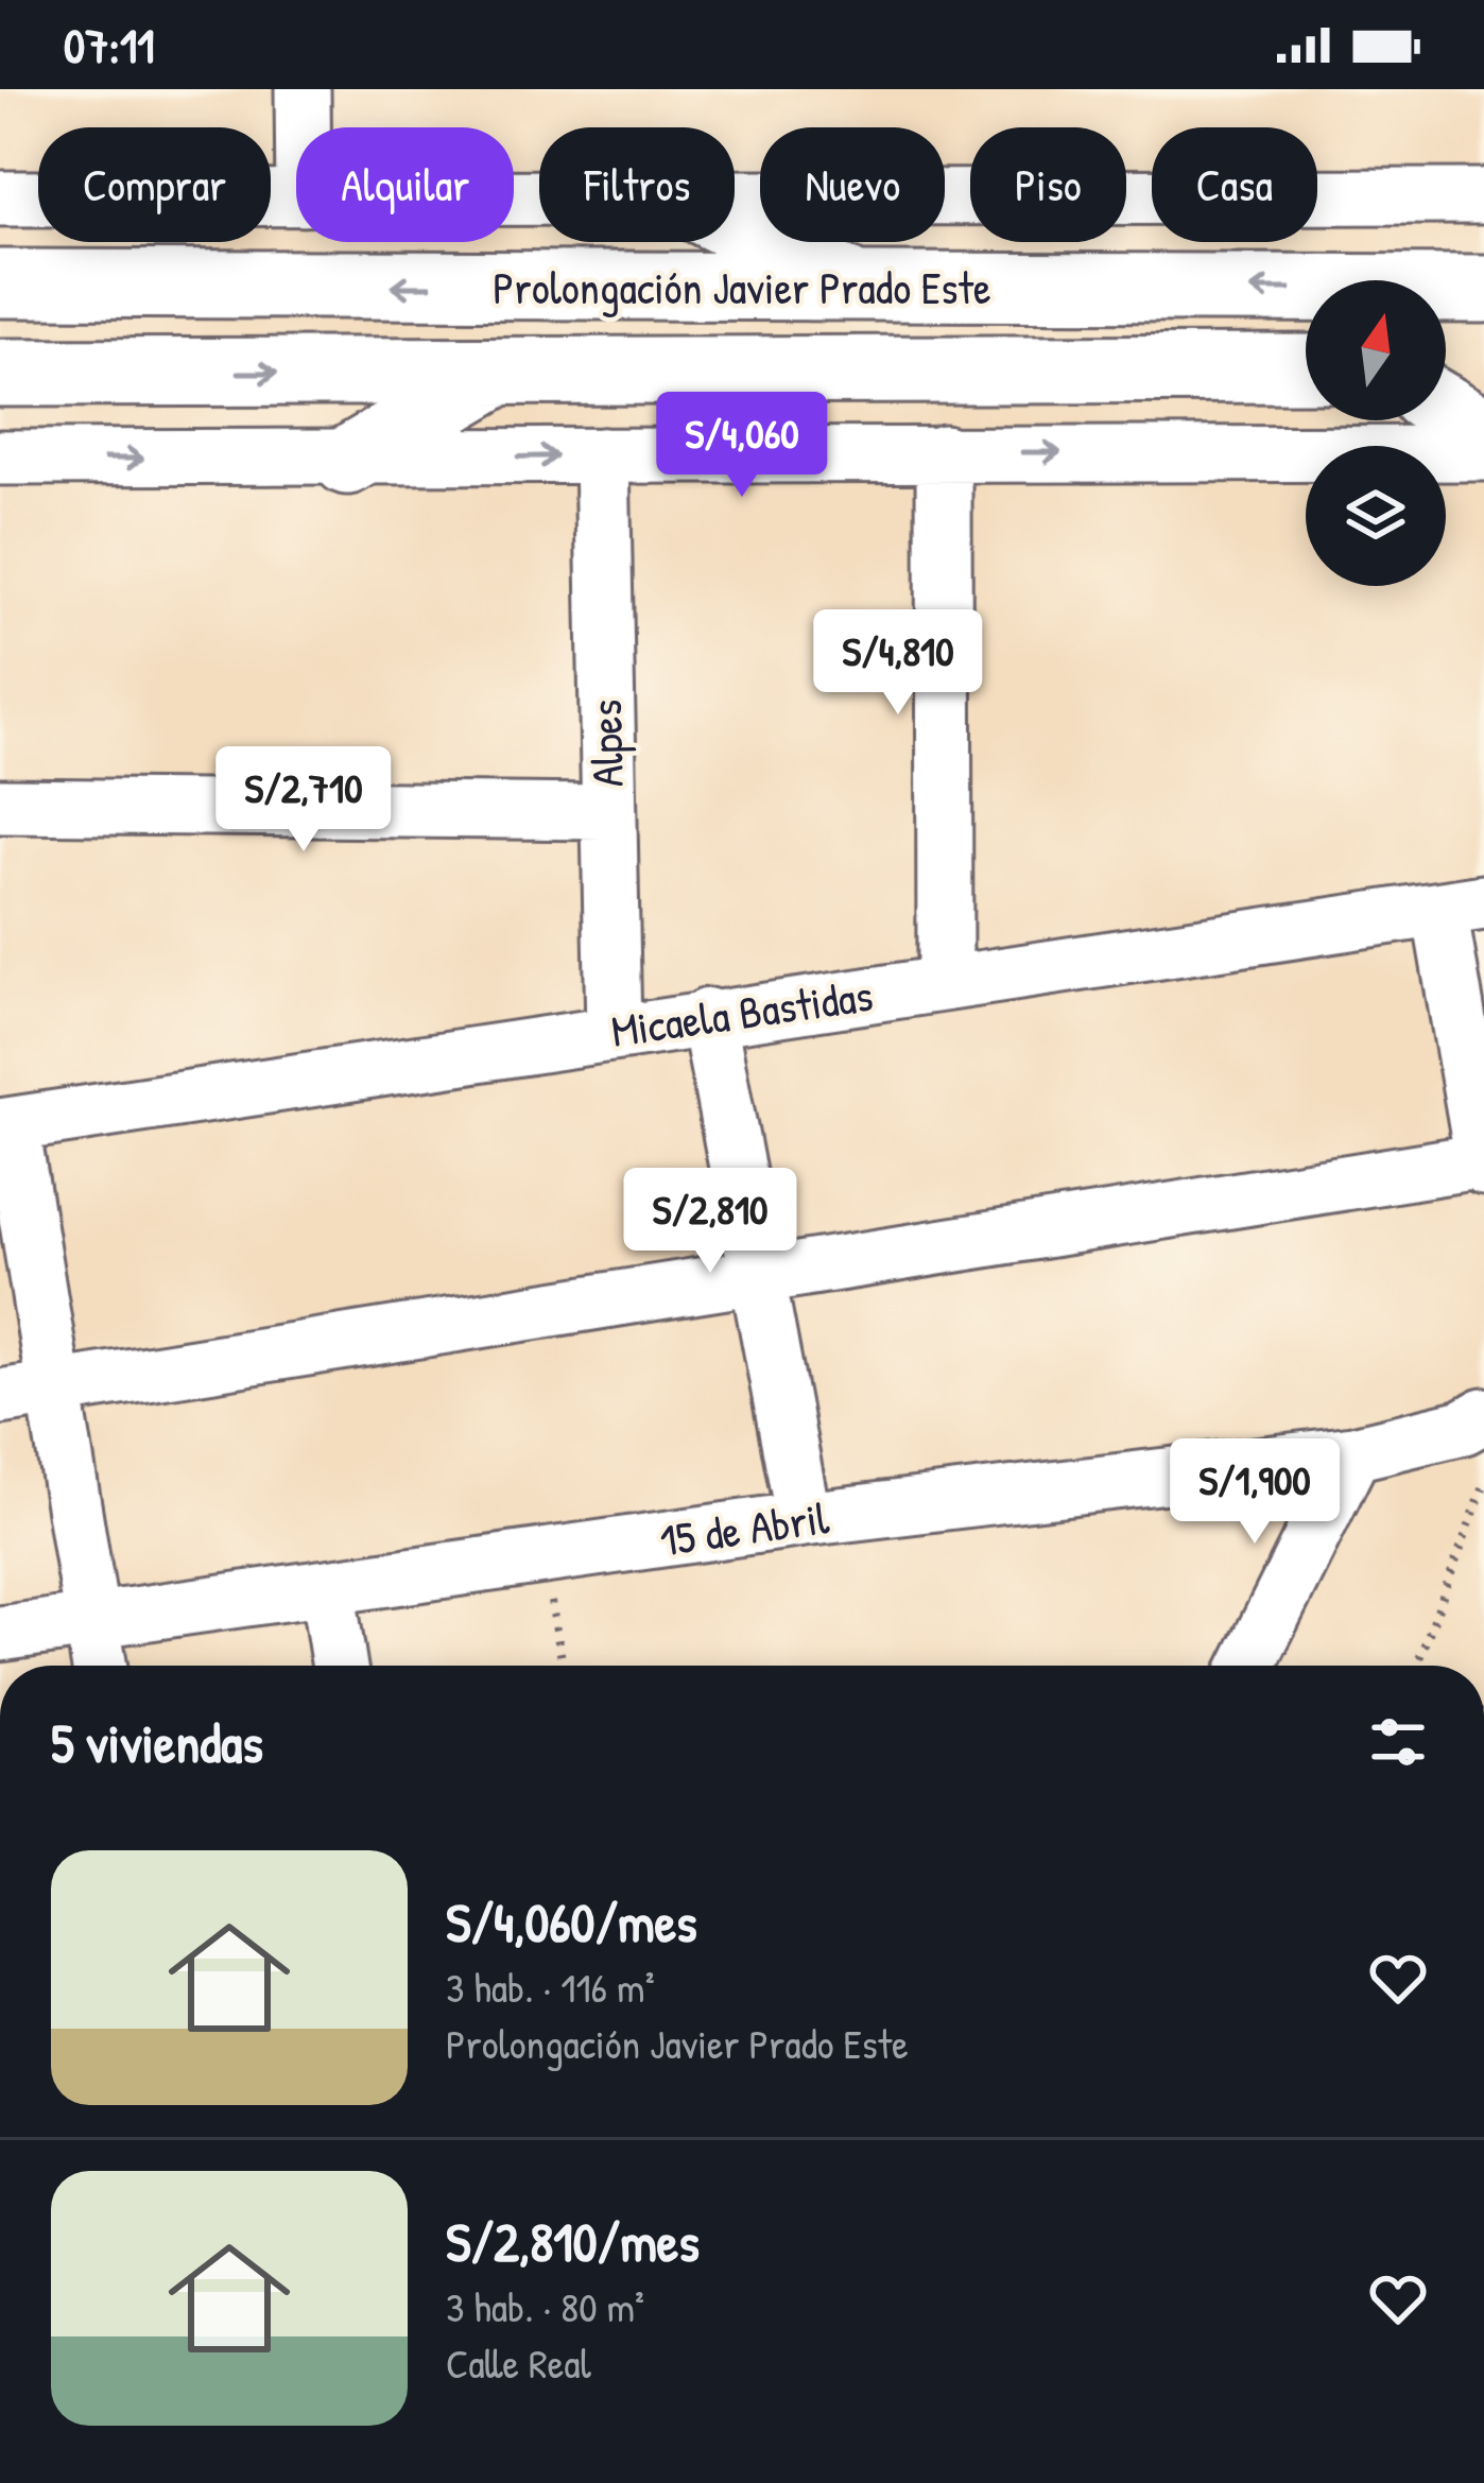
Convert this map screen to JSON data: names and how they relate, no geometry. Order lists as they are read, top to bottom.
{
  "streets": {
    "main road": ["Prolongación Javier Prado Este"],
    "street": ["Alpes", "Micaela Bastidas", "15 de Abril"]
  },
  "crossings": [
    ["Alpes", "Micaela Bastidas"]
  ],
  "north": "top",
  "page": {
    "status": "07:11",
    "chip": [
      "Comprar",
      "Alquilar",
      "Filtros",
      "Nuevo",
      "Piso",
      "Casa"
    ],
    "price": [
      "S/4,060",
      "S/4,810",
      "S/2,710",
      "S/2,810",
      "S/1,900"
    ],
    "heading": "5 viviendas",
    "list": [
      {
        "name": "S/4,060/mes",
        "note": "3 hab. · 116 m² · Prolongación Javier Prado Este"
      },
      {
        "name": "S/2,810/mes",
        "note": "3 hab. · 80 m² · Calle Real"
      }
    ]
  }
}
